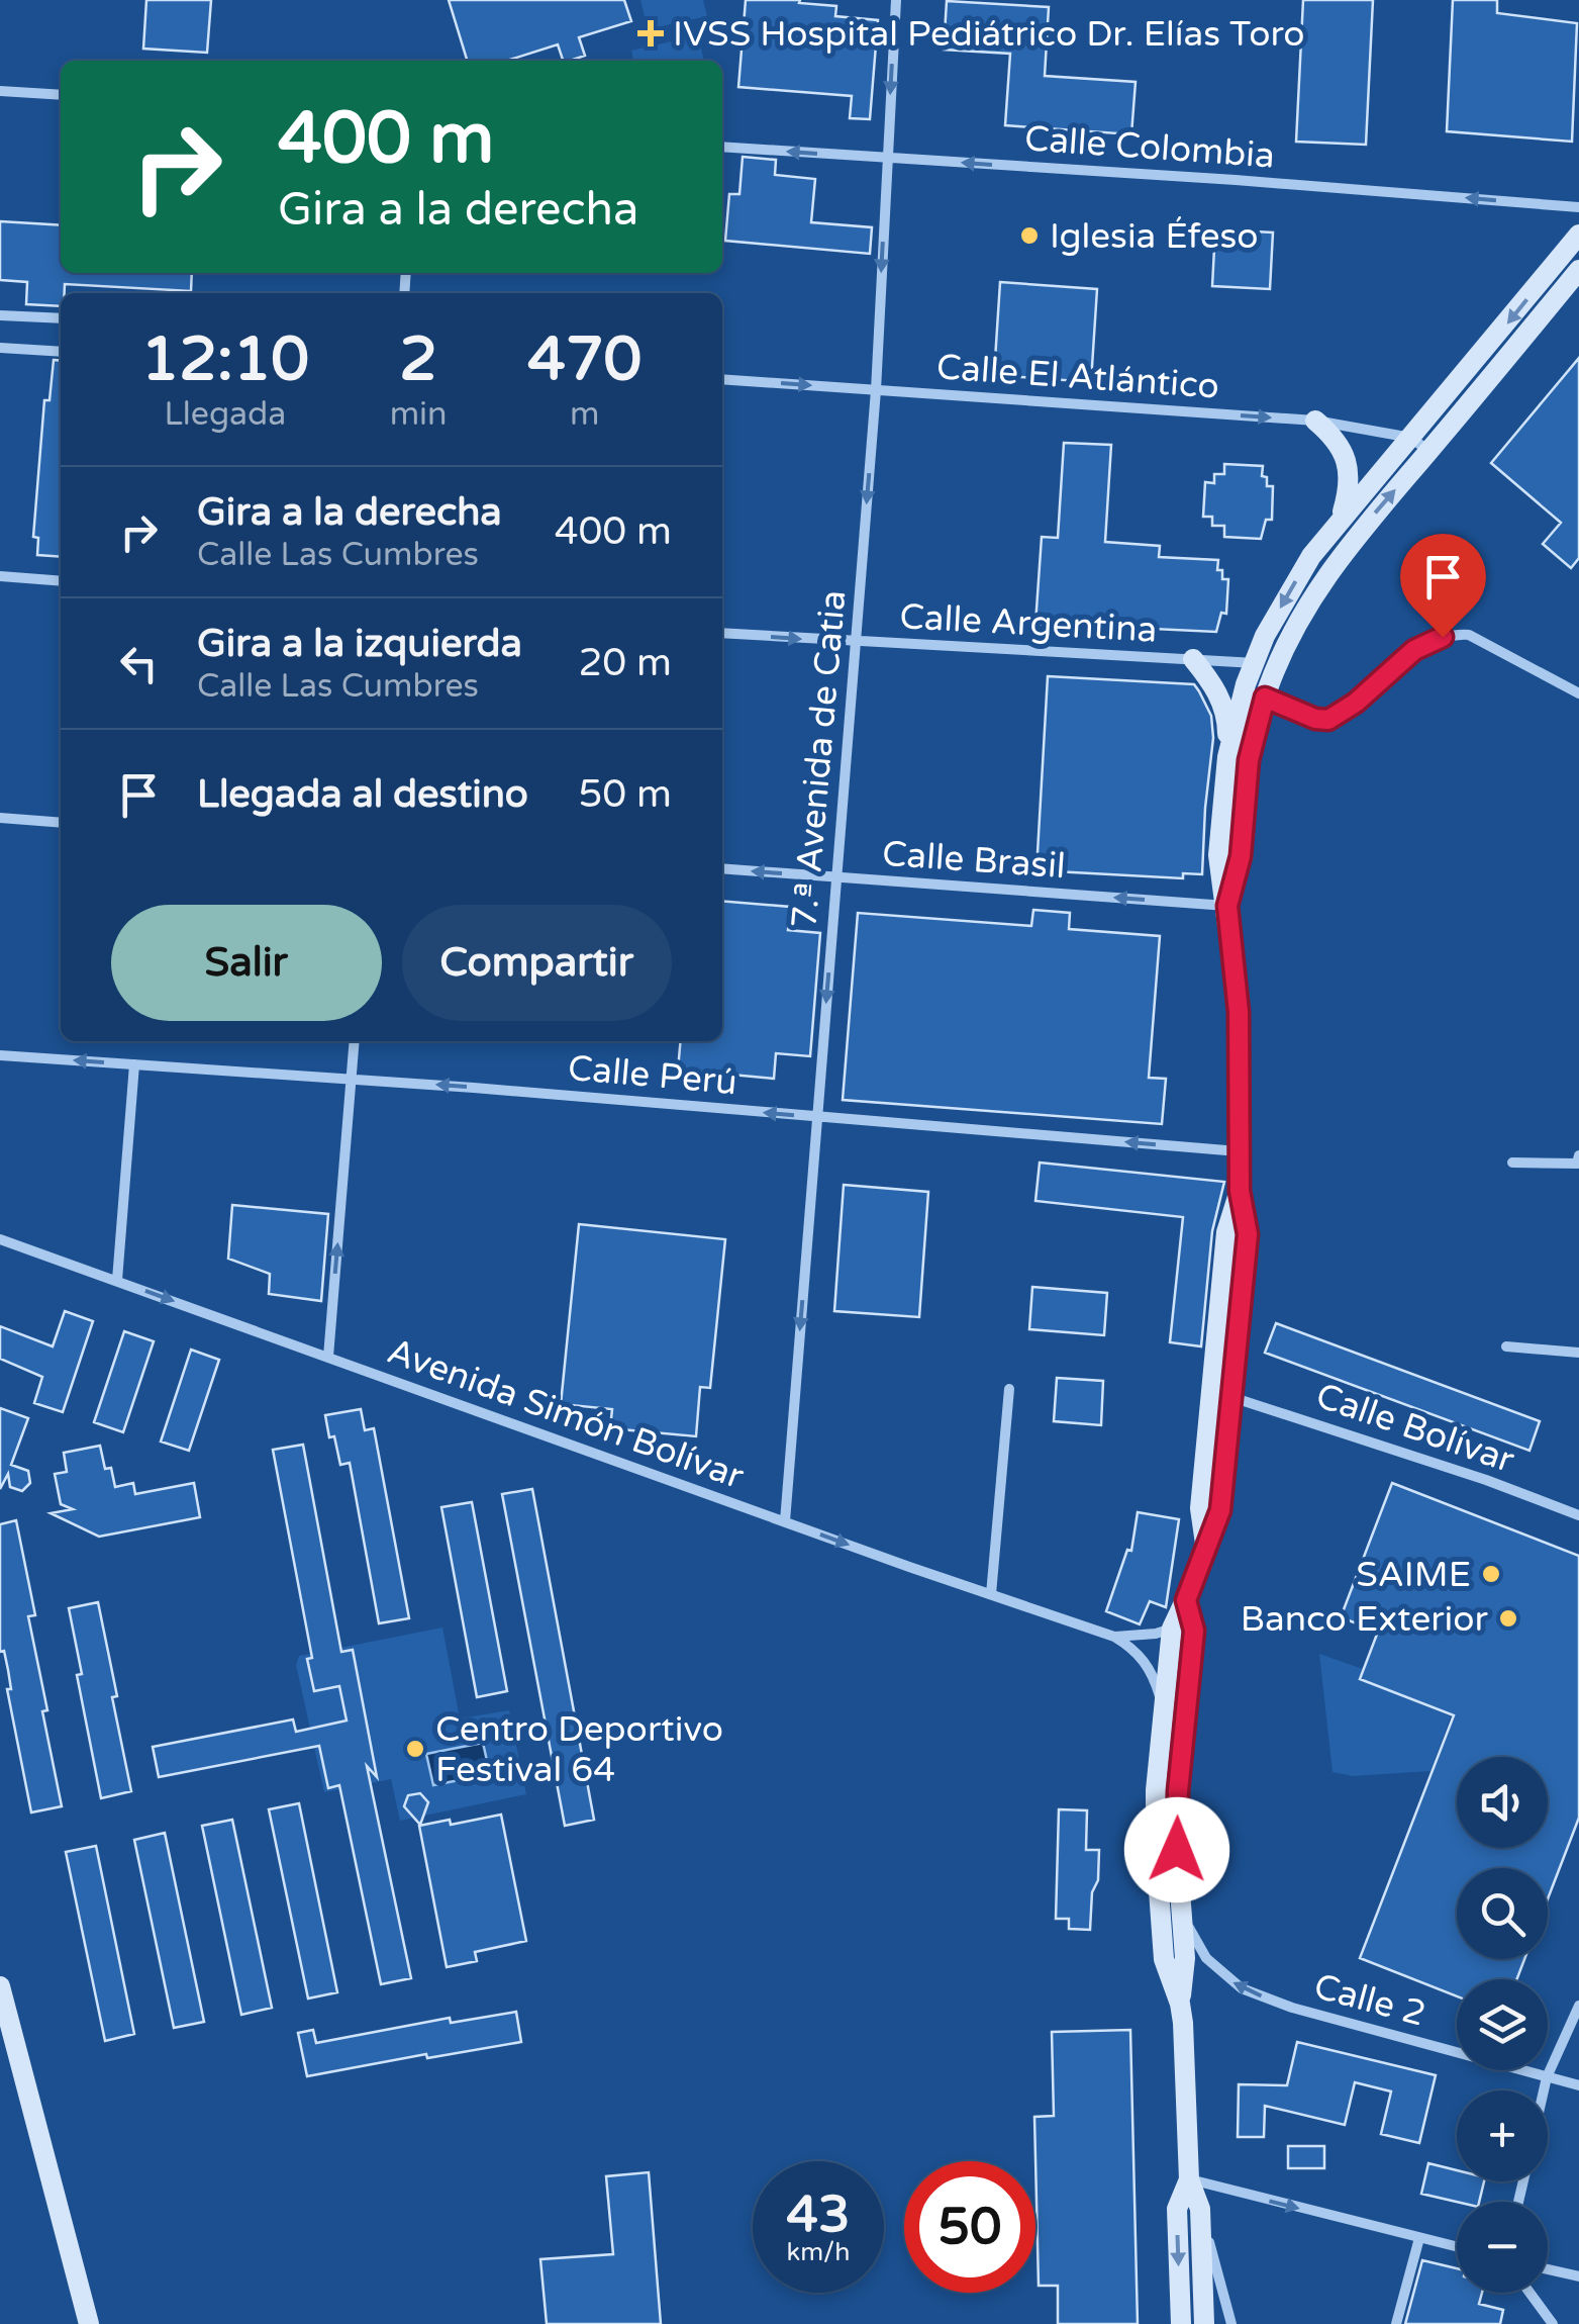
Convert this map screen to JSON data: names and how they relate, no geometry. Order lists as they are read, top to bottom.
{
  "streets": {
    "street": [
      "Calle Colombia",
      "Calle El Atlántico",
      "Calle Argentina",
      "7.ª Avenida de Catia",
      "Calle Brasil",
      "Calle Perú",
      "Avenida Simón Bolívar",
      "Calle Bolívar",
      "Calle 2"
    ]
  },
  "crossings": [
    ["Calle Colombia", "7.ª Avenida de Catia"],
    ["Calle El Atlántico", "7.ª Avenida de Catia"],
    ["Calle Argentina", "7.ª Avenida de Catia"],
    ["7.ª Avenida de Catia", "Calle Brasil"],
    ["7.ª Avenida de Catia", "Calle Perú"],
    ["7.ª Avenida de Catia", "Avenida Simón Bolívar"]
  ],
  "one_way": [
    "Calle Colombia",
    "Calle El Atlántico",
    "7.ª Avenida de Catia",
    "Calle Brasil",
    "Calle Perú",
    "Calle 2"
  ],
  "places": {
    "health": ["IVSS Hospital Pediátrico Dr. Elías Toro"],
    "other": [
      "Iglesia Éfeso",
      "SAIME",
      "Banco Exterior",
      "Centro Deportivo Festival 64"
    ]
  },
  "page": {
    "turn": ["400 m", "Gira a la derecha"],
    "eta": [
      "12:10",
      "Llegada",
      "2",
      "min",
      "470",
      "m"
    ],
    "list": [
      {
        "name": "Gira a la derecha",
        "note": "Calle Las Cumbres",
        "value": "400 m"
      },
      {
        "name": "Gira a la izquierda",
        "note": "Calle Las Cumbres",
        "value": "20 m"
      },
      {
        "name": "Llegada al destino",
        "value": "50 m"
      }
    ],
    "buttons": ["Salir", "Compartir"],
    "map_buttons": ["+", "−"],
    "speed": "43 km/h",
    "limit": "50"
  }
}
